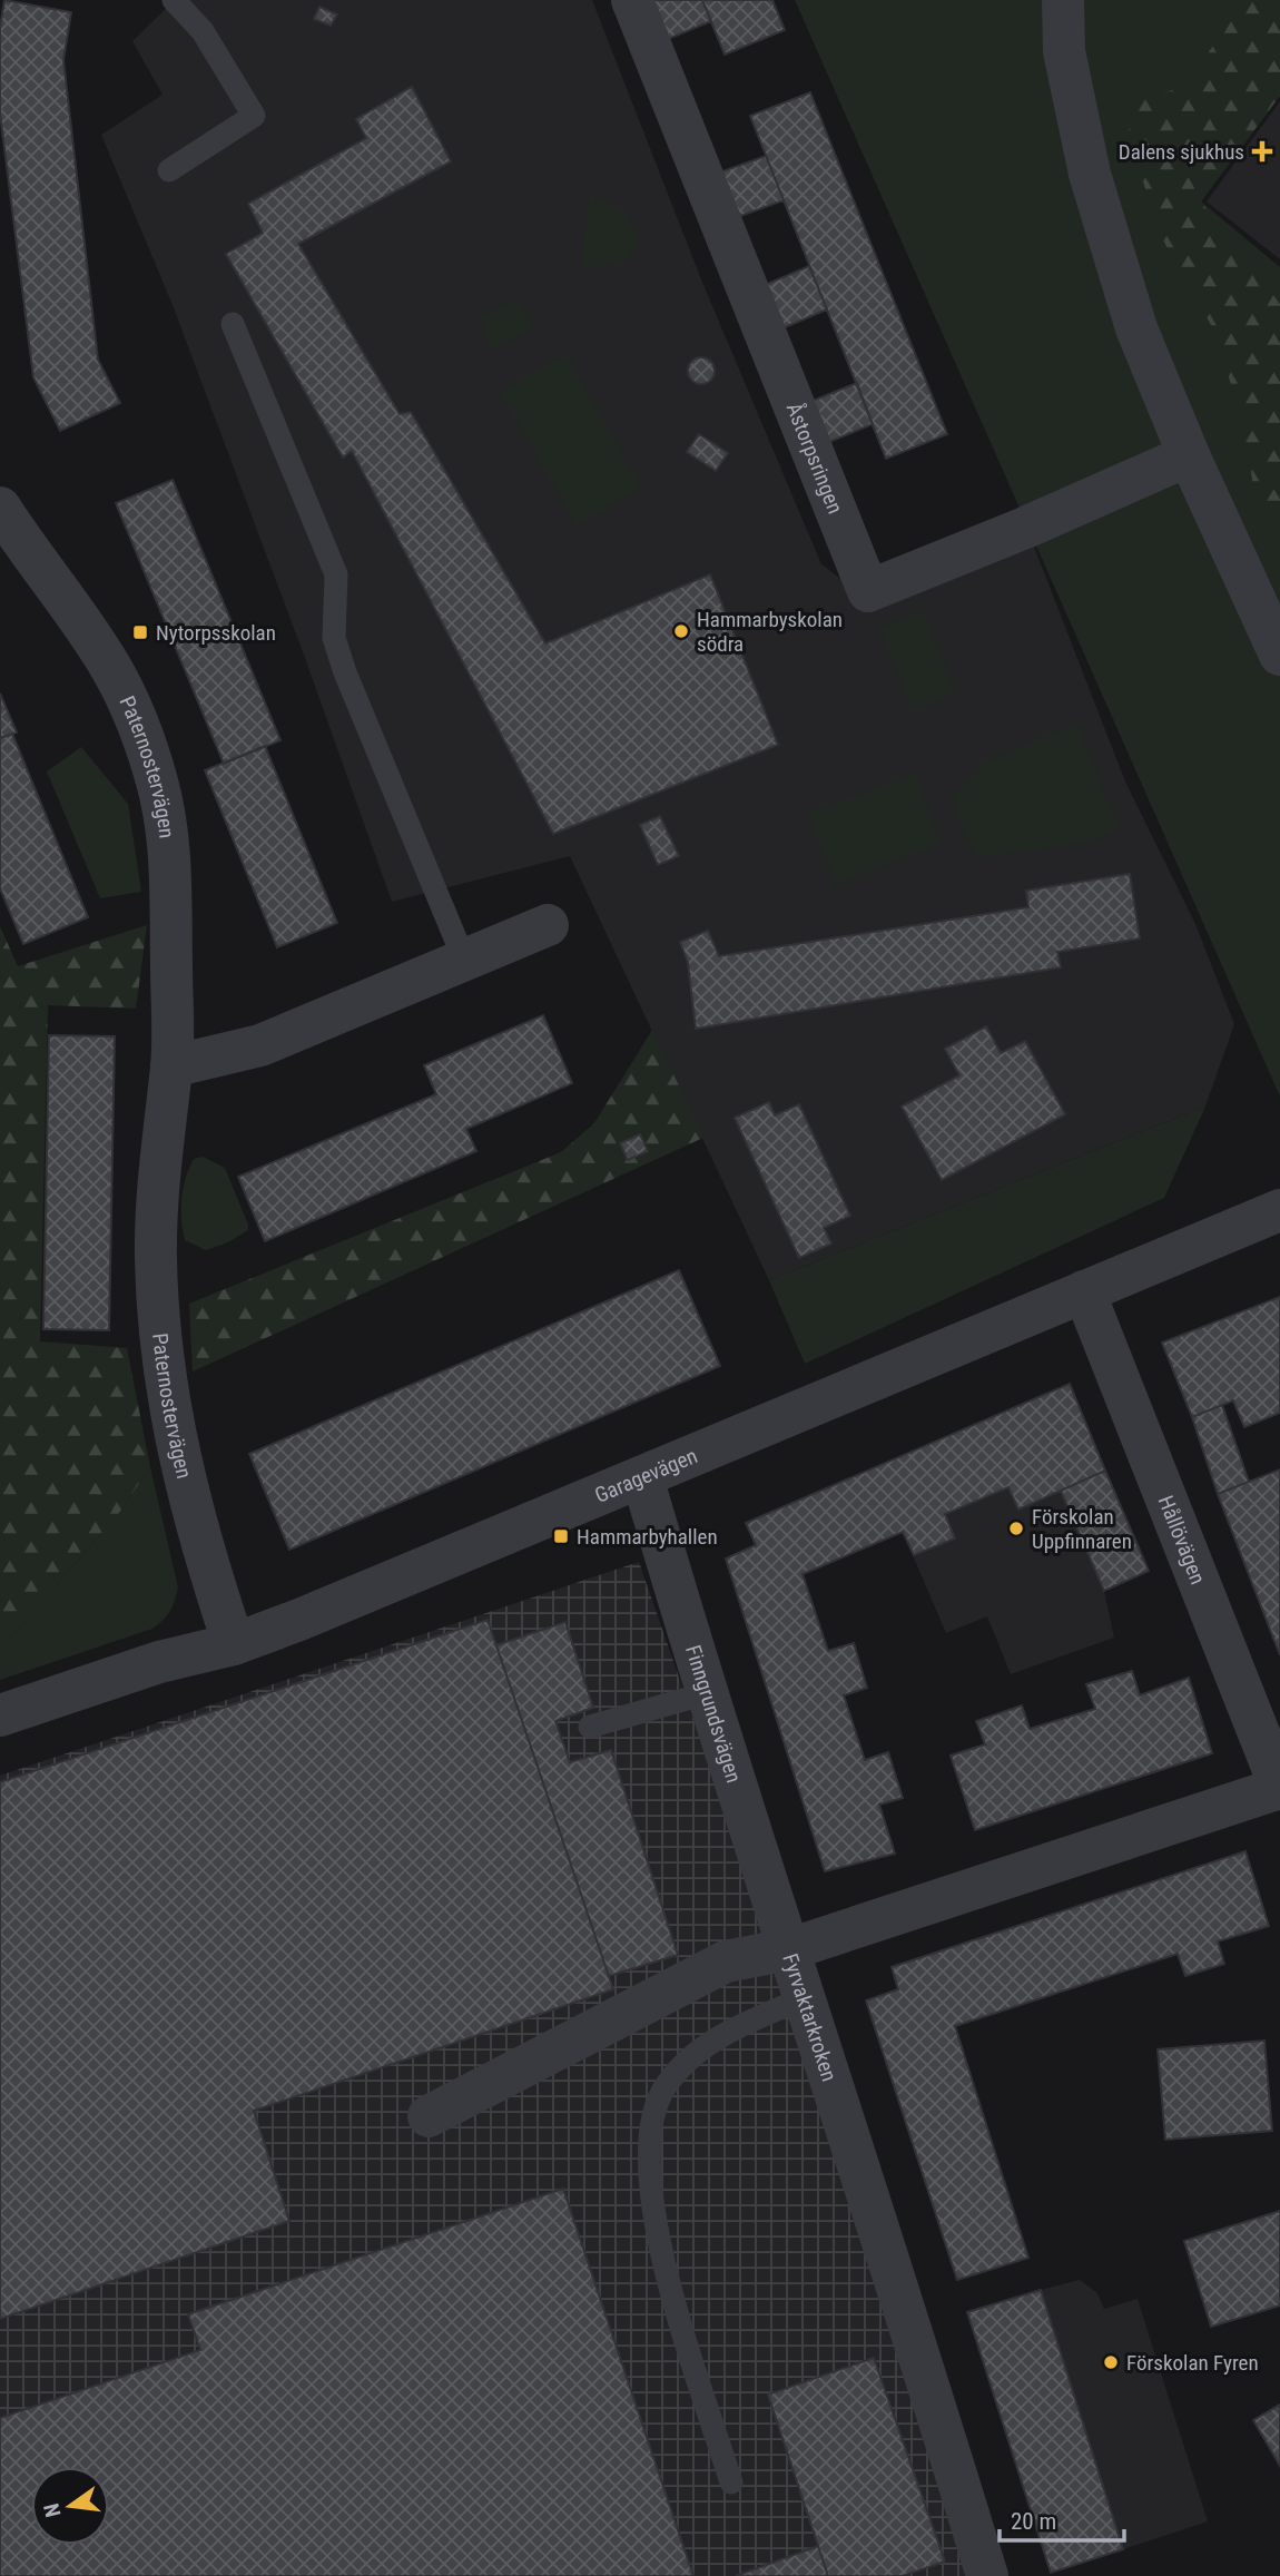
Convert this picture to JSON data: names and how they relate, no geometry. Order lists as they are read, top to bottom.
{
  "streets": {
    "street": [
      "Åstorpsringen",
      "Paternostervägen",
      "Garagevägen",
      "Hållövägen",
      "Finngrundsvägen",
      "Fyrvaktarkroken"
    ]
  },
  "crossings": [
    ["Paternostervägen", "Garagevägen"],
    ["Garagevägen", "Hållövägen"],
    ["Garagevägen", "Finngrundsvägen"],
    ["Hållövägen", "Fyrvaktarkroken"],
    ["Finngrundsvägen", "Fyrvaktarkroken"]
  ],
  "places": {
    "health": ["Dalens sjukhus"],
    "other": ["Hammarbyskolan södra", "Förskolan Uppfinnaren", "Förskolan Fyren"],
    "transit": ["Nytorpsskolan", "Hammarbyhallen"]
  },
  "scale_bar": "20 m",
  "north": "left"
}
